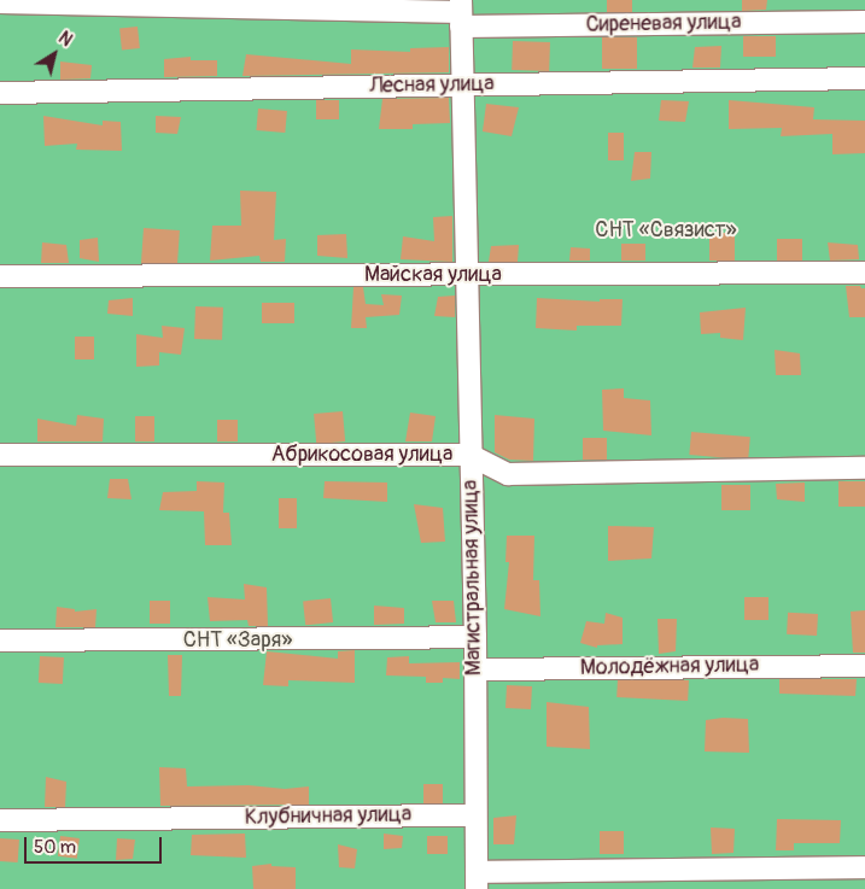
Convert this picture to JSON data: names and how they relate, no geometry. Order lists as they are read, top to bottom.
{
  "streets": {
    "street": [
      "Сиреневая улица",
      "Лесная улица",
      "Майская улица",
      "Абрикосовая улица",
      "Магистральная улица",
      "Молодёжная улица",
      "Клубничная улица"
    ]
  },
  "crossings": [
    ["Сиреневая улица", "Магистральная улица"],
    ["Лесная улица", "Магистральная улица"],
    ["Майская улица", "Магистральная улица"],
    ["Абрикосовая улица", "Магистральная улица"],
    ["Магистральная улица", "Молодёжная улица"],
    ["Магистральная улица", "Клубничная улица"]
  ],
  "parks": ["СНТ «Связист»", "СНТ «Заря»"],
  "scale_bar": "50 m",
  "north": "top right"
}
